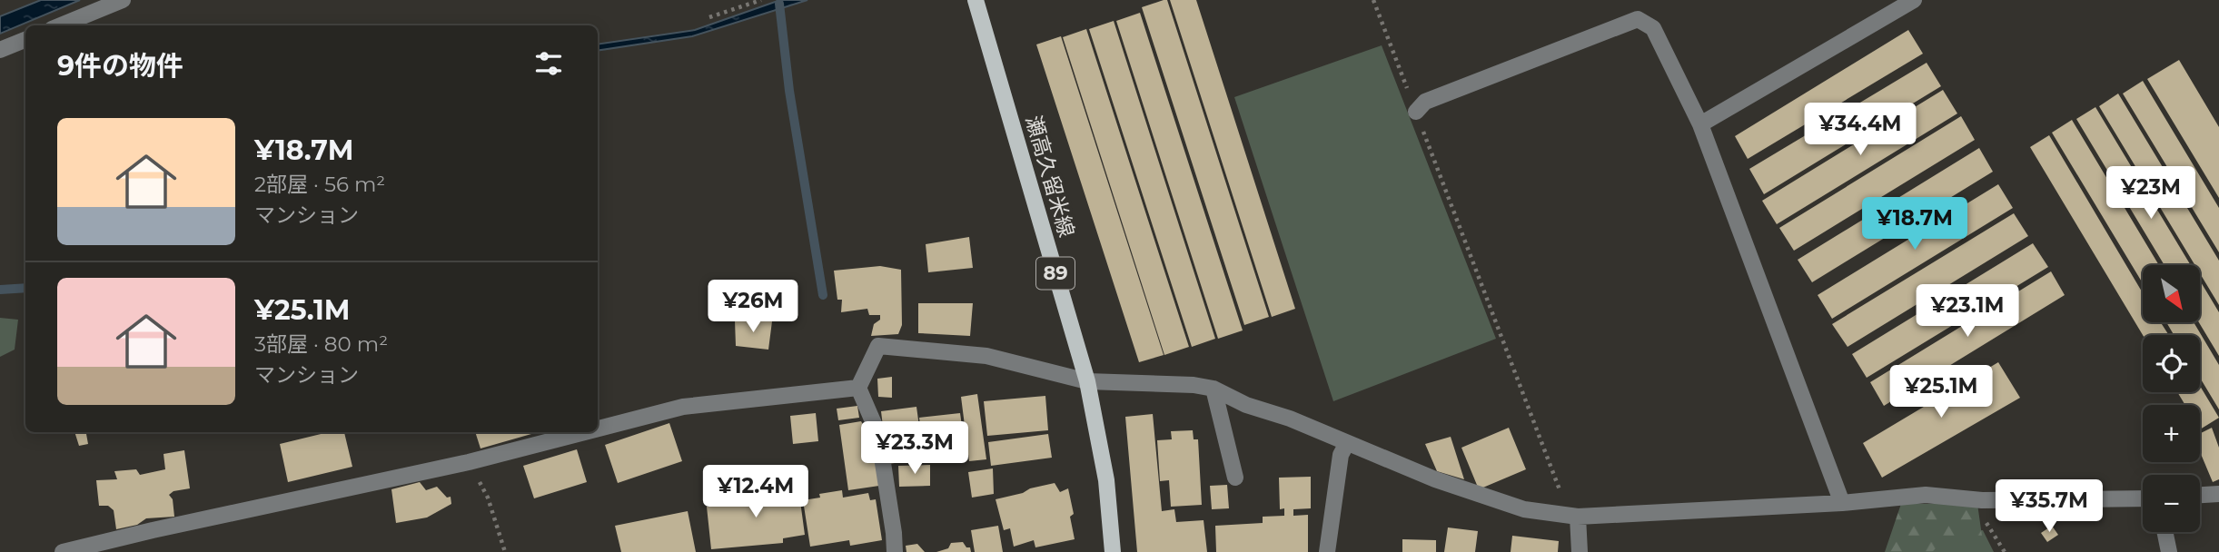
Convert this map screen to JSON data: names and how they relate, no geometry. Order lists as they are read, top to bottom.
{
  "streets": {
    "main road": ["瀬高久留米線", "89"]
  },
  "north": "bottom right",
  "page": {
    "heading": "9件の物件",
    "list": [
      {
        "name": "¥18.7M",
        "note": "2部屋 · 56 m² · マンション"
      },
      {
        "name": "¥25.1M",
        "note": "3部屋 · 80 m² · マンション"
      }
    ],
    "price": [
      "¥34.4M",
      "¥23M",
      "¥18.7M",
      "¥26M",
      "¥23.1M",
      "¥25.1M",
      "¥23.3M",
      "¥12.4M",
      "¥35.7M"
    ],
    "map_buttons": ["+", "−"]
  }
}
